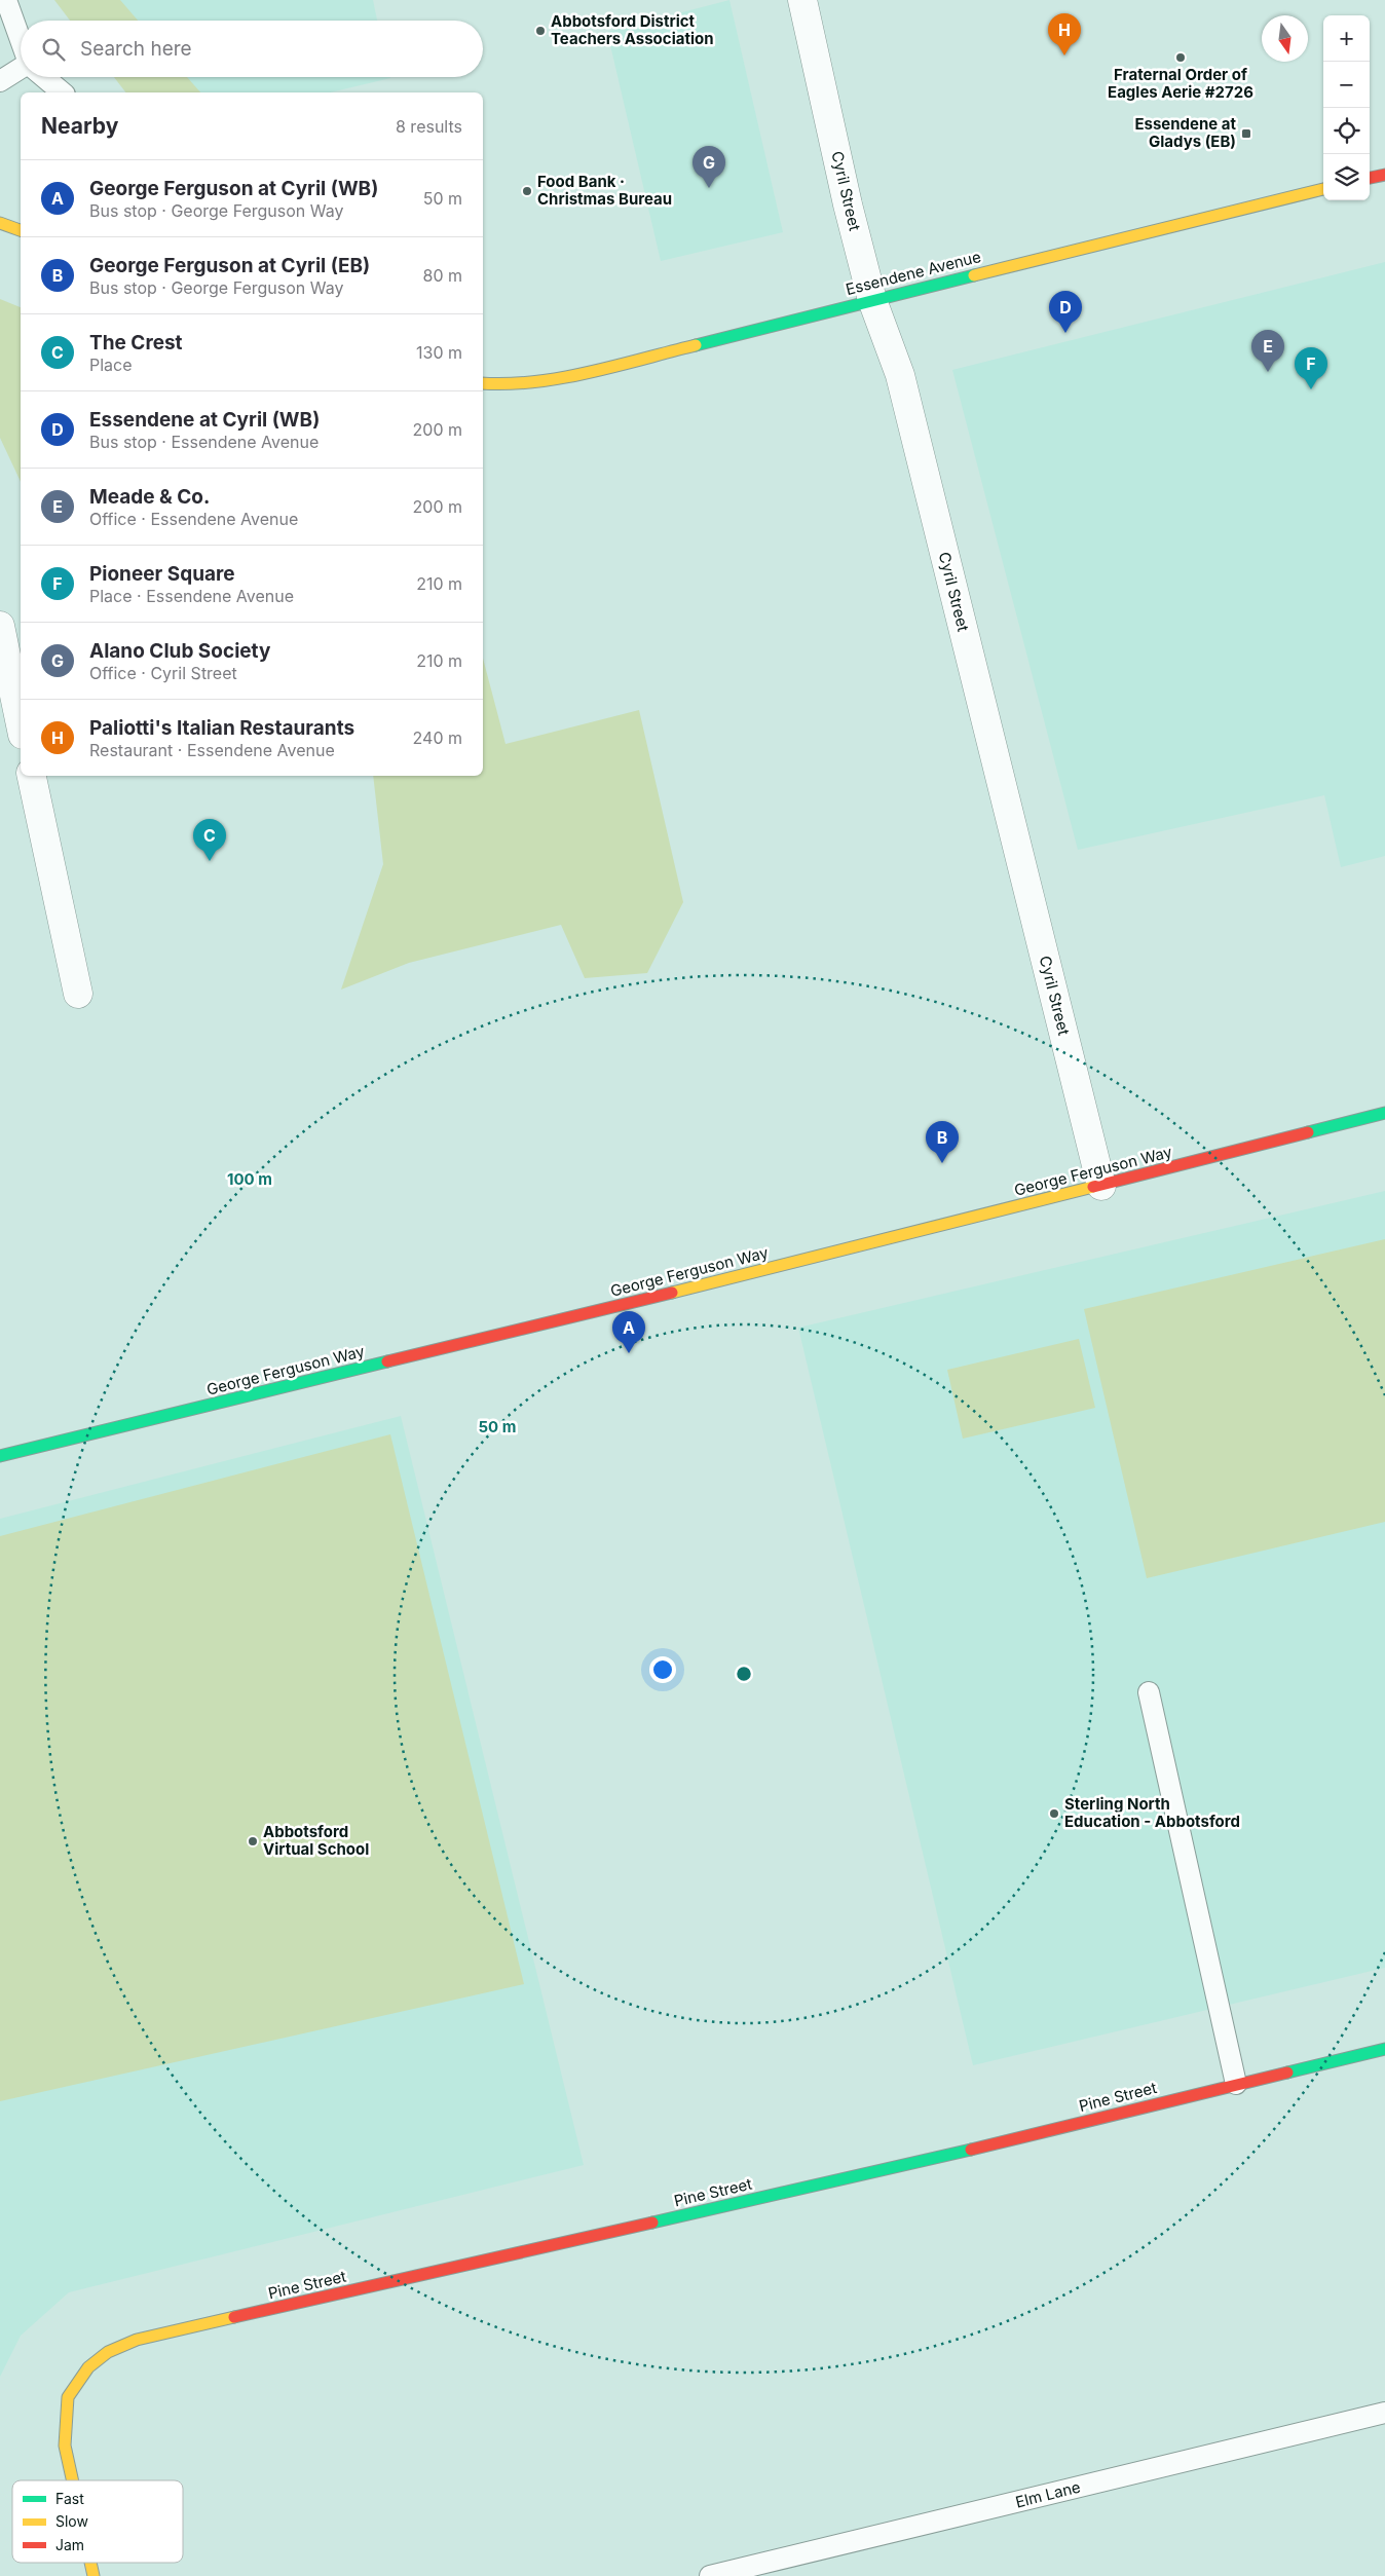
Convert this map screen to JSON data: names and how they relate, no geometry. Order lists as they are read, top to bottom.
{
  "streets": {
    "main road": ["Essendene Avenue", "George Ferguson Way", "Pine Street"],
    "street": ["Cyril Street"],
    "lane": ["Elm Lane"]
  },
  "crossings": [
    ["Cyril Street", "Essendene Avenue"],
    ["Cyril Street", "George Ferguson Way"]
  ],
  "places": {
    "other": [
      "Abbotsford District Teachers Association",
      "Fraternal Order of Eagles Aerie #2726",
      "Food Bank · Christmas Bureau",
      "Sterling North Education - Abbotsford",
      "Abbotsford Virtual School"
    ],
    "transit": ["Essendene at Gladys (EB)"]
  },
  "legend": ["Fast", "Slow", "Jam"],
  "north": "bottom",
  "page": {
    "pins": [
      "H",
      "G",
      "D",
      "E",
      "F",
      "C",
      "B",
      "A"
    ],
    "map_buttons": ["+", "−"],
    "search": "Search here",
    "heading": ["Nearby", "8 results"],
    "list": [
      {
        "mark": "A",
        "name": "George Ferguson at Cyril (WB)",
        "note": "Bus stop · George Ferguson Way",
        "value": "50 m"
      },
      {
        "mark": "B",
        "name": "George Ferguson at Cyril (EB)",
        "note": "Bus stop · George Ferguson Way",
        "value": "80 m"
      },
      {
        "mark": "C",
        "name": "The Crest",
        "note": "Place",
        "value": "130 m"
      },
      {
        "mark": "D",
        "name": "Essendene at Cyril (WB)",
        "note": "Bus stop · Essendene Avenue",
        "value": "200 m"
      },
      {
        "mark": "E",
        "name": "Meade & Co.",
        "note": "Office · Essendene Avenue",
        "value": "200 m"
      },
      {
        "mark": "F",
        "name": "Pioneer Square",
        "note": "Place · Essendene Avenue",
        "value": "210 m"
      },
      {
        "mark": "G",
        "name": "Alano Club Society",
        "note": "Office · Cyril Street",
        "value": "210 m"
      },
      {
        "mark": "H",
        "name": "Paliotti's Italian Restaurants",
        "note": "Restaurant · Essendene Avenue",
        "value": "240 m"
      }
    ]
  },
  "rings": ["100 m", "50 m"]
}
